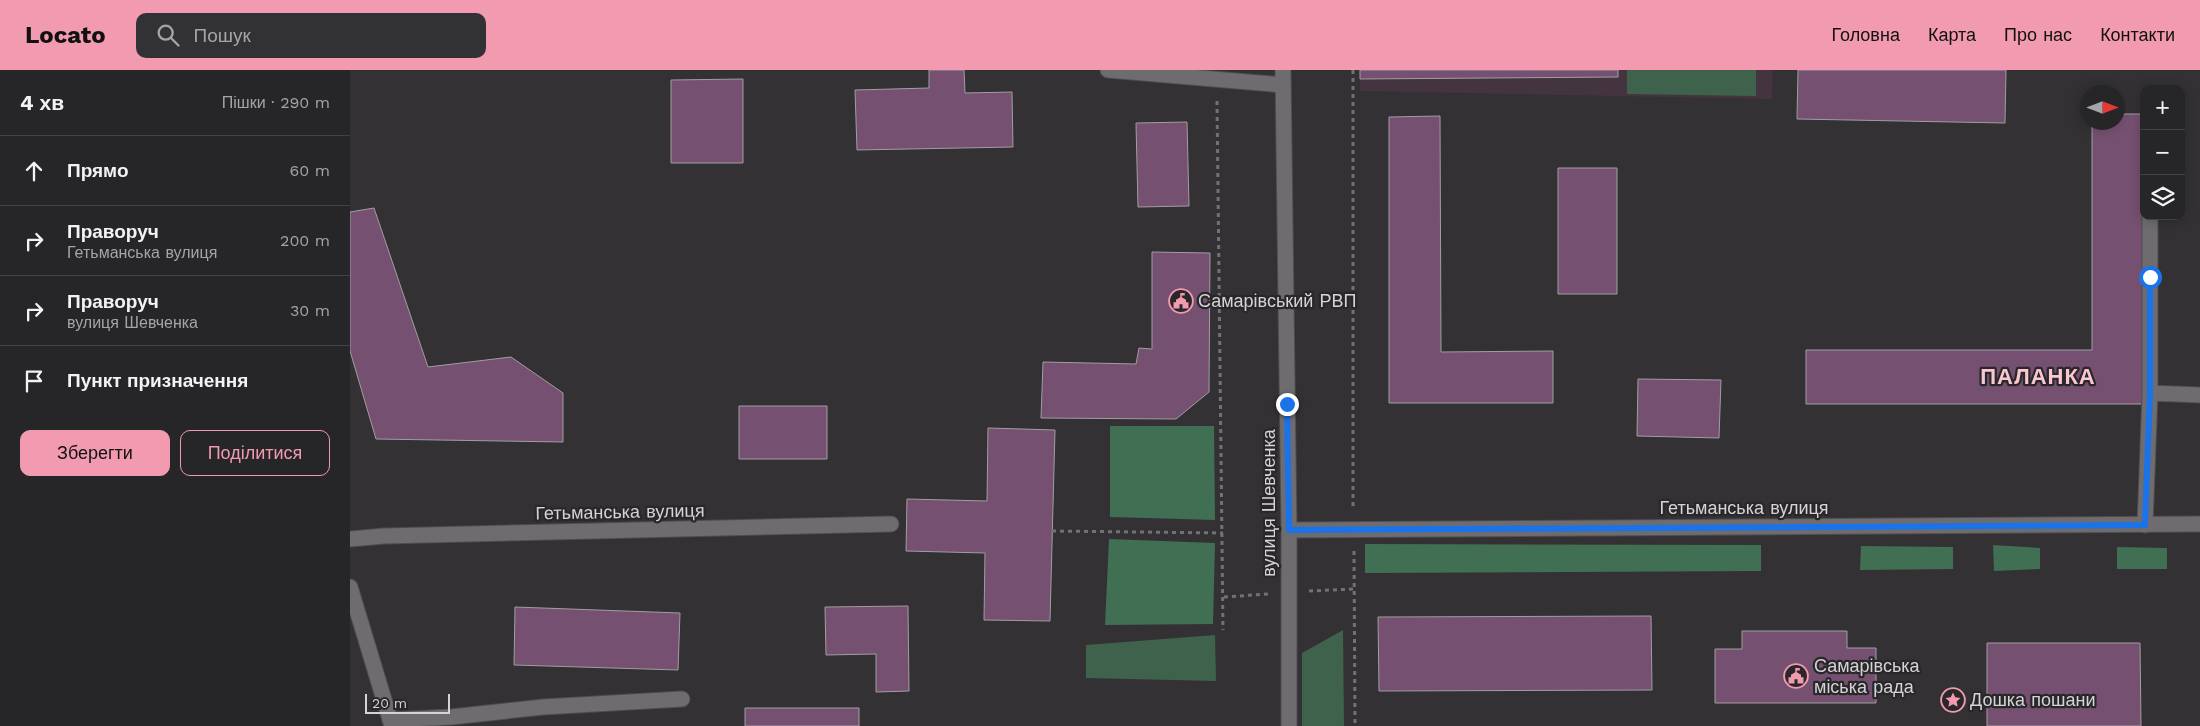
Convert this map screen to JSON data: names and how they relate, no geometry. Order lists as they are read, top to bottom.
{
  "streets": {
    "street": ["вулиця Шевченка", "Гетьманська вулиця"]
  },
  "crossings": [
    ["вулиця Шевченка", "Гетьманська вулиця"]
  ],
  "districts": ["ПАЛАНКА"],
  "places": {
    "public building": ["Самарівський РВП", "Самарівська міська рада"],
    "place": ["Дошка пошани"]
  },
  "scale_bar": "20 m",
  "north": "right",
  "page": {
    "header": "Locato",
    "search": "Пошук",
    "nav": [
      "Головна",
      "Карта",
      "Про нас",
      "Контакти"
    ],
    "heading": ["4 хв", "Пішки · 290 m"],
    "map_buttons": ["+", "−"],
    "list": [
      ["Прямо", "60 m"],
      ["Праворуч", "Гетьманська вулиця", "200 m"],
      ["Праворуч", "вулиця Шевченка", "30 m"],
      "Пункт призначення"
    ],
    "buttons": ["Зберегти", "Поділитися"],
    "scale": "20 m"
  }
}
